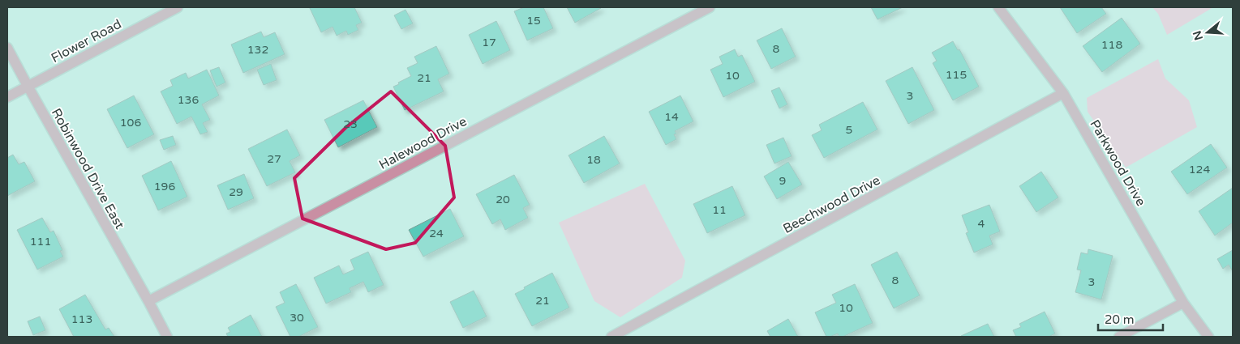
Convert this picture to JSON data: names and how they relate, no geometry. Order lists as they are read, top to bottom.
{
  "streets": {
    "street": [
      "Flower Road",
      "Halewood Drive",
      "Parkwood Drive",
      "Robinwood Drive East",
      "Beechwood Drive"
    ]
  },
  "crossings": [
    ["Flower Road", "Robinwood Drive East"],
    ["Halewood Drive", "Robinwood Drive East"],
    ["Parkwood Drive", "Beechwood Drive"]
  ],
  "house_numbers": [
    "15",
    "17",
    "118",
    "8",
    "132",
    "115",
    "10",
    "21",
    "3",
    "136",
    "14",
    "106",
    "23",
    "5",
    "27",
    "18",
    "124",
    "9",
    "196",
    "29",
    "20",
    "11",
    "4",
    "24",
    "111",
    "8",
    "3",
    "21",
    "10",
    "30",
    "113"
  ],
  "scale_bar": "20 m",
  "north": "left"
}
